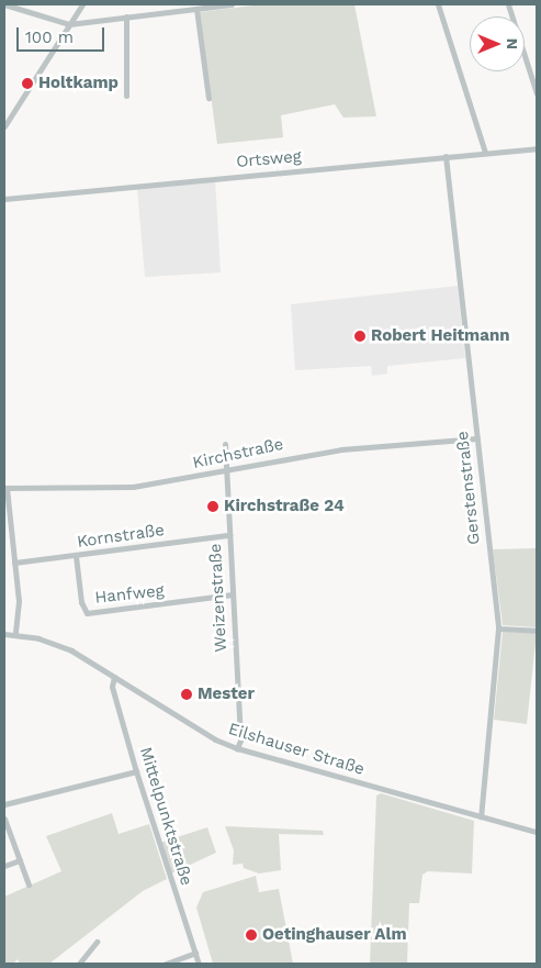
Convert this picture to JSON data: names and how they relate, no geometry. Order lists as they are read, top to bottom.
{
  "streets": {
    "street": [
      "Ortsweg",
      "Kirchstraße",
      "Gerstenstraße",
      "Kornstraße",
      "Hanfweg",
      "Weizenstraße",
      "Eilshauser Straße",
      "Mittelpunktstraße"
    ]
  },
  "crossings": [
    ["Ortsweg", "Gerstenstraße"],
    ["Kirchstraße", "Gerstenstraße"],
    ["Kirchstraße", "Weizenstraße"],
    ["Gerstenstraße", "Eilshauser Straße"],
    ["Kornstraße", "Hanfweg"],
    ["Kornstraße", "Weizenstraße"],
    ["Hanfweg", "Weizenstraße"],
    ["Weizenstraße", "Eilshauser Straße"],
    ["Eilshauser Straße", "Mittelpunktstraße"]
  ],
  "places": [
    "Holtkamp",
    "Robert Heitmann",
    "Kirchstraße 24",
    "Mester",
    "Oetinghauser Alm"
  ],
  "scale_bar": "100 m",
  "north": "right"
}
